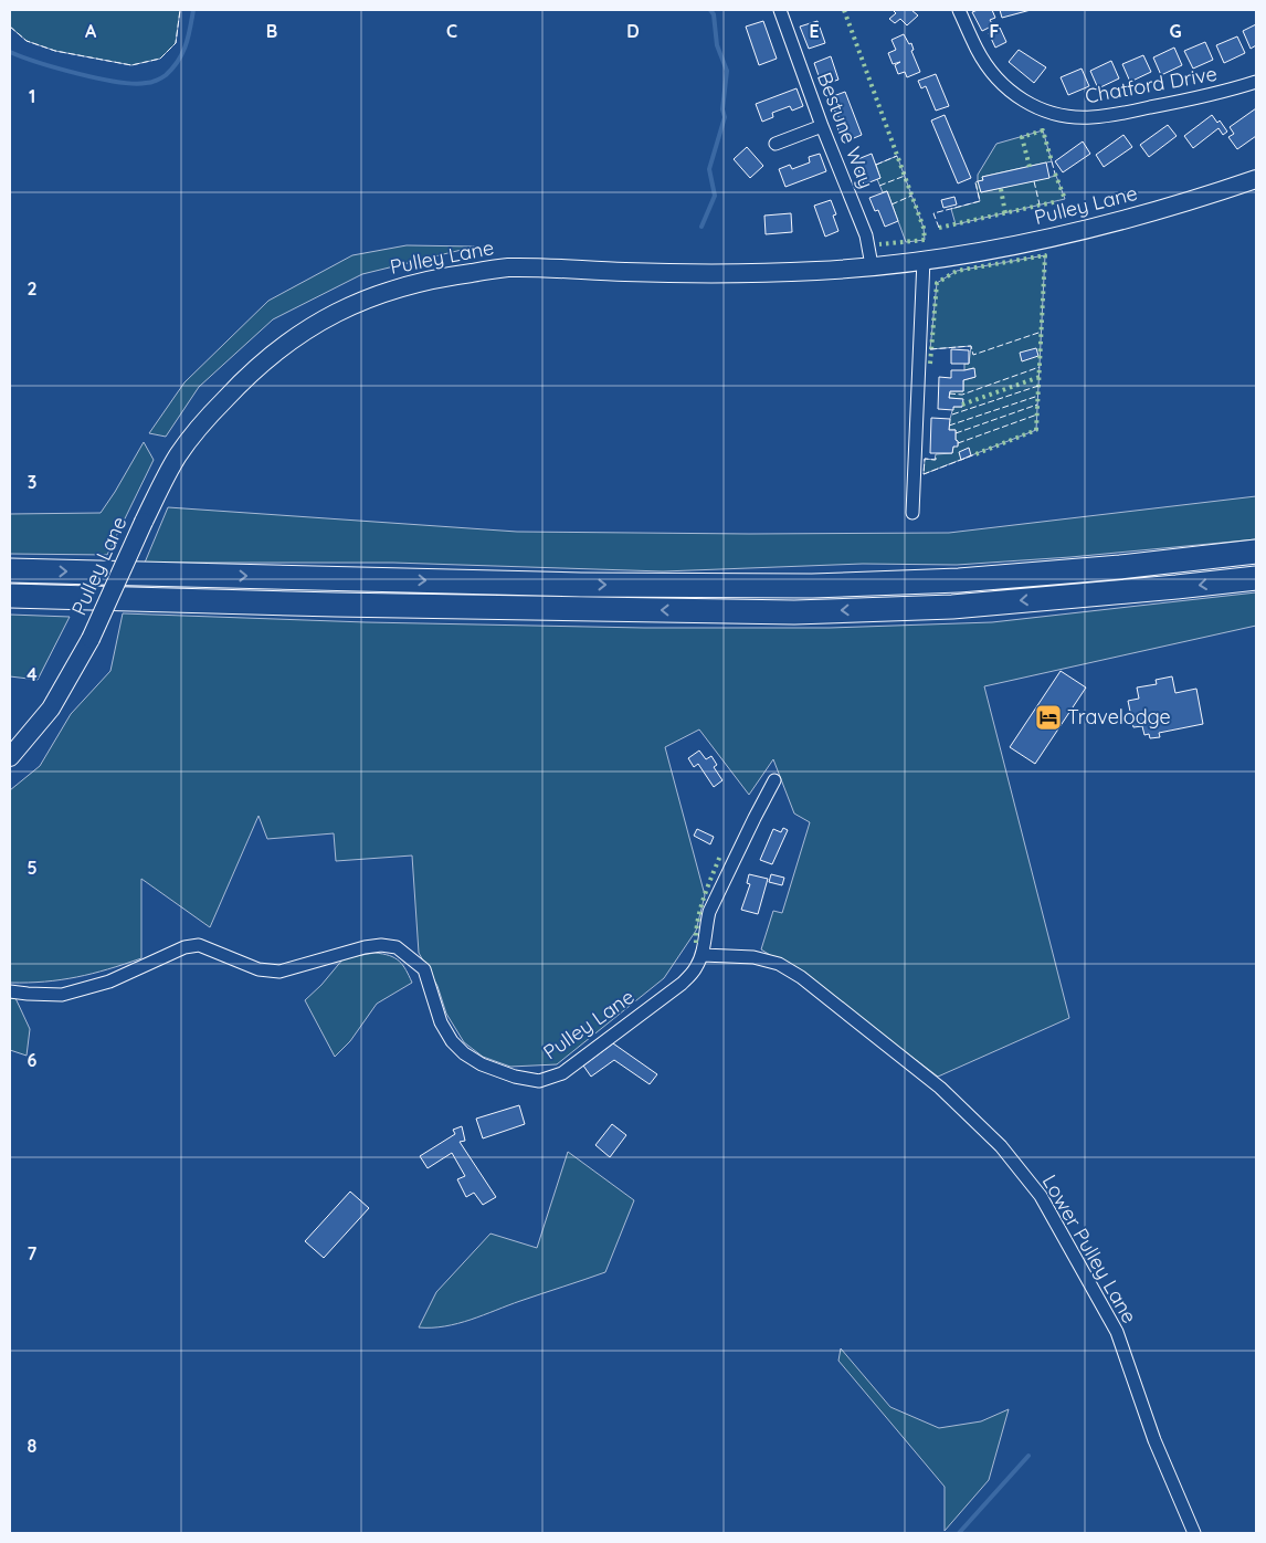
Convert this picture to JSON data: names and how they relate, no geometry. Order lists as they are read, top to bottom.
{
  "streets": {
    "street": [
      "Chatford Drive",
      "Bestune Way",
      "Pulley Lane",
      "Lower Pulley Lane"
    ]
  },
  "crossings": [
    ["Bestune Way", "Pulley Lane"],
    ["Pulley Lane", "Lower Pulley Lane"]
  ],
  "places": {
    "hotel": ["Travelodge"]
  },
  "grid": {
    "columns": [
      "A",
      "B",
      "C",
      "D",
      "E",
      "F",
      "G"
    ],
    "rows": [
      "1",
      "2",
      "3",
      "4",
      "5",
      "6",
      "7",
      "8"
    ]
  }
}
